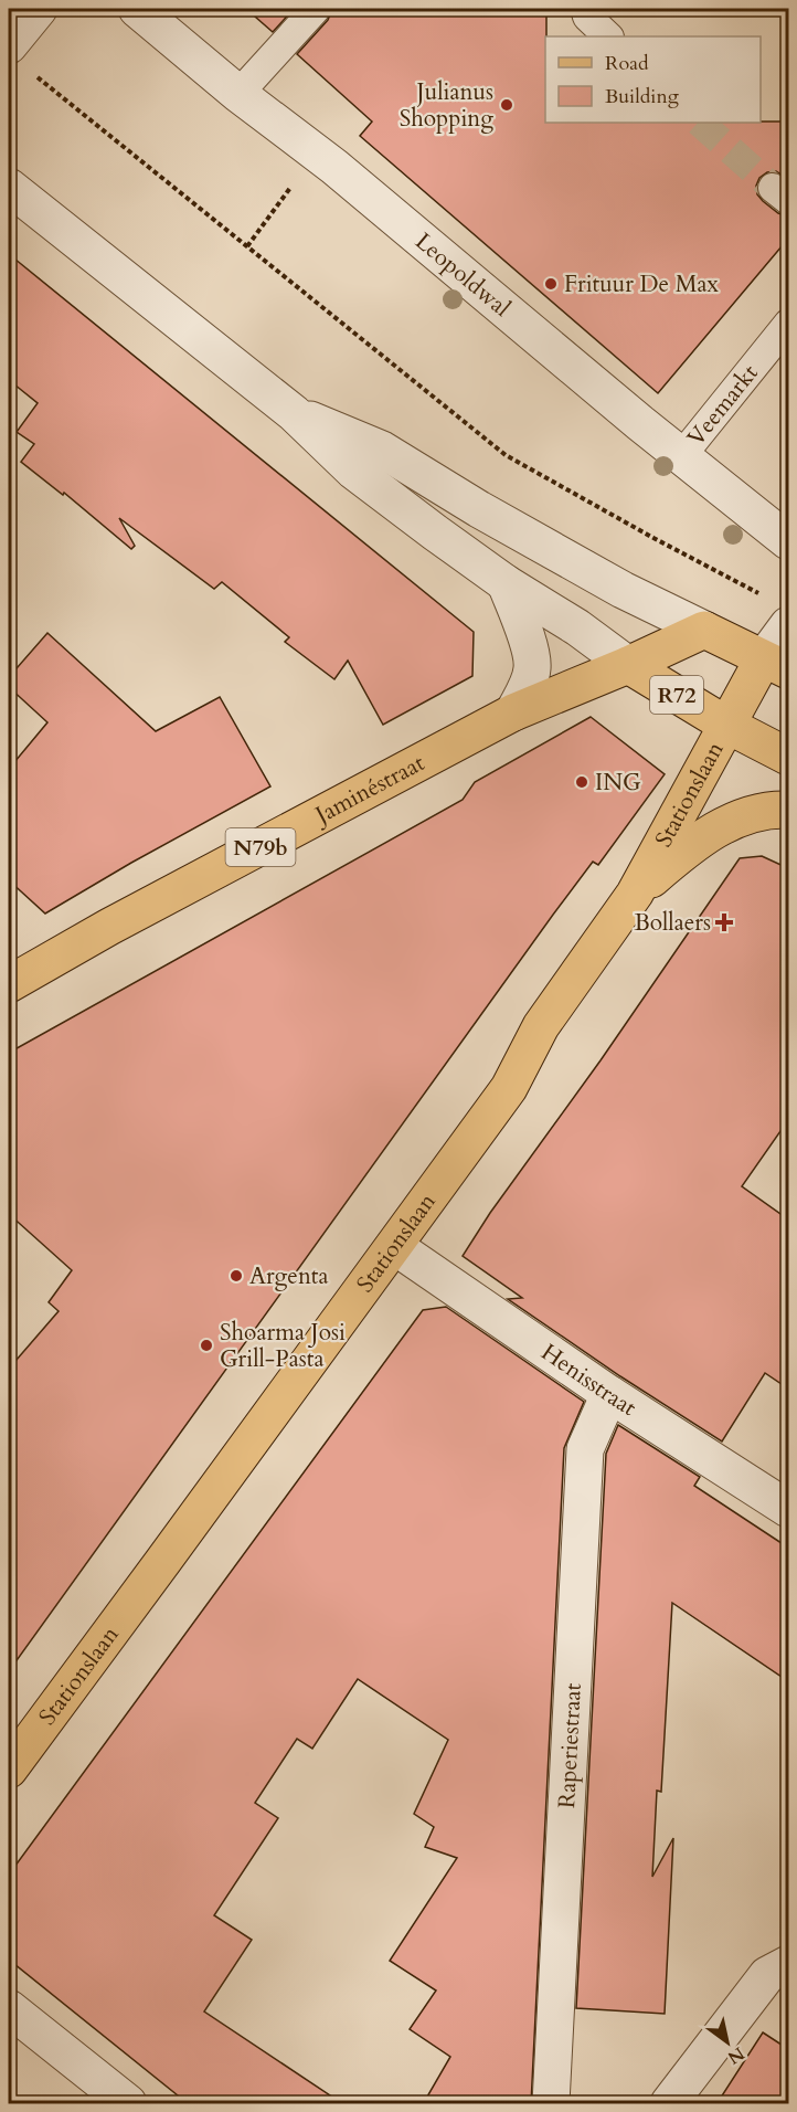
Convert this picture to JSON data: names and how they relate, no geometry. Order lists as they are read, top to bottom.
{
  "streets": {
    "main road": [
      "R72",
      "Jaminéstraat",
      "Stationslaan",
      "N79b"
    ],
    "street": [
      "Leopoldwal",
      "Veemarkt",
      "Henisstraat",
      "Raperiestraat"
    ]
  },
  "crossings": [
    ["Leopoldwal", "Veemarkt"],
    ["R72", "Jaminéstraat"],
    ["R72", "Stationslaan"],
    ["Stationslaan", "Henisstraat"],
    ["Henisstraat", "Raperiestraat"]
  ],
  "places": {
    "other": [
      "Julianus Shopping",
      "Frituur De Max",
      "ING",
      "Argenta",
      "Shoarma Josi Grill-Pasta"
    ],
    "health": ["Bollaers"]
  },
  "legend": ["Road", "Building"],
  "north": "bottom right"
}
